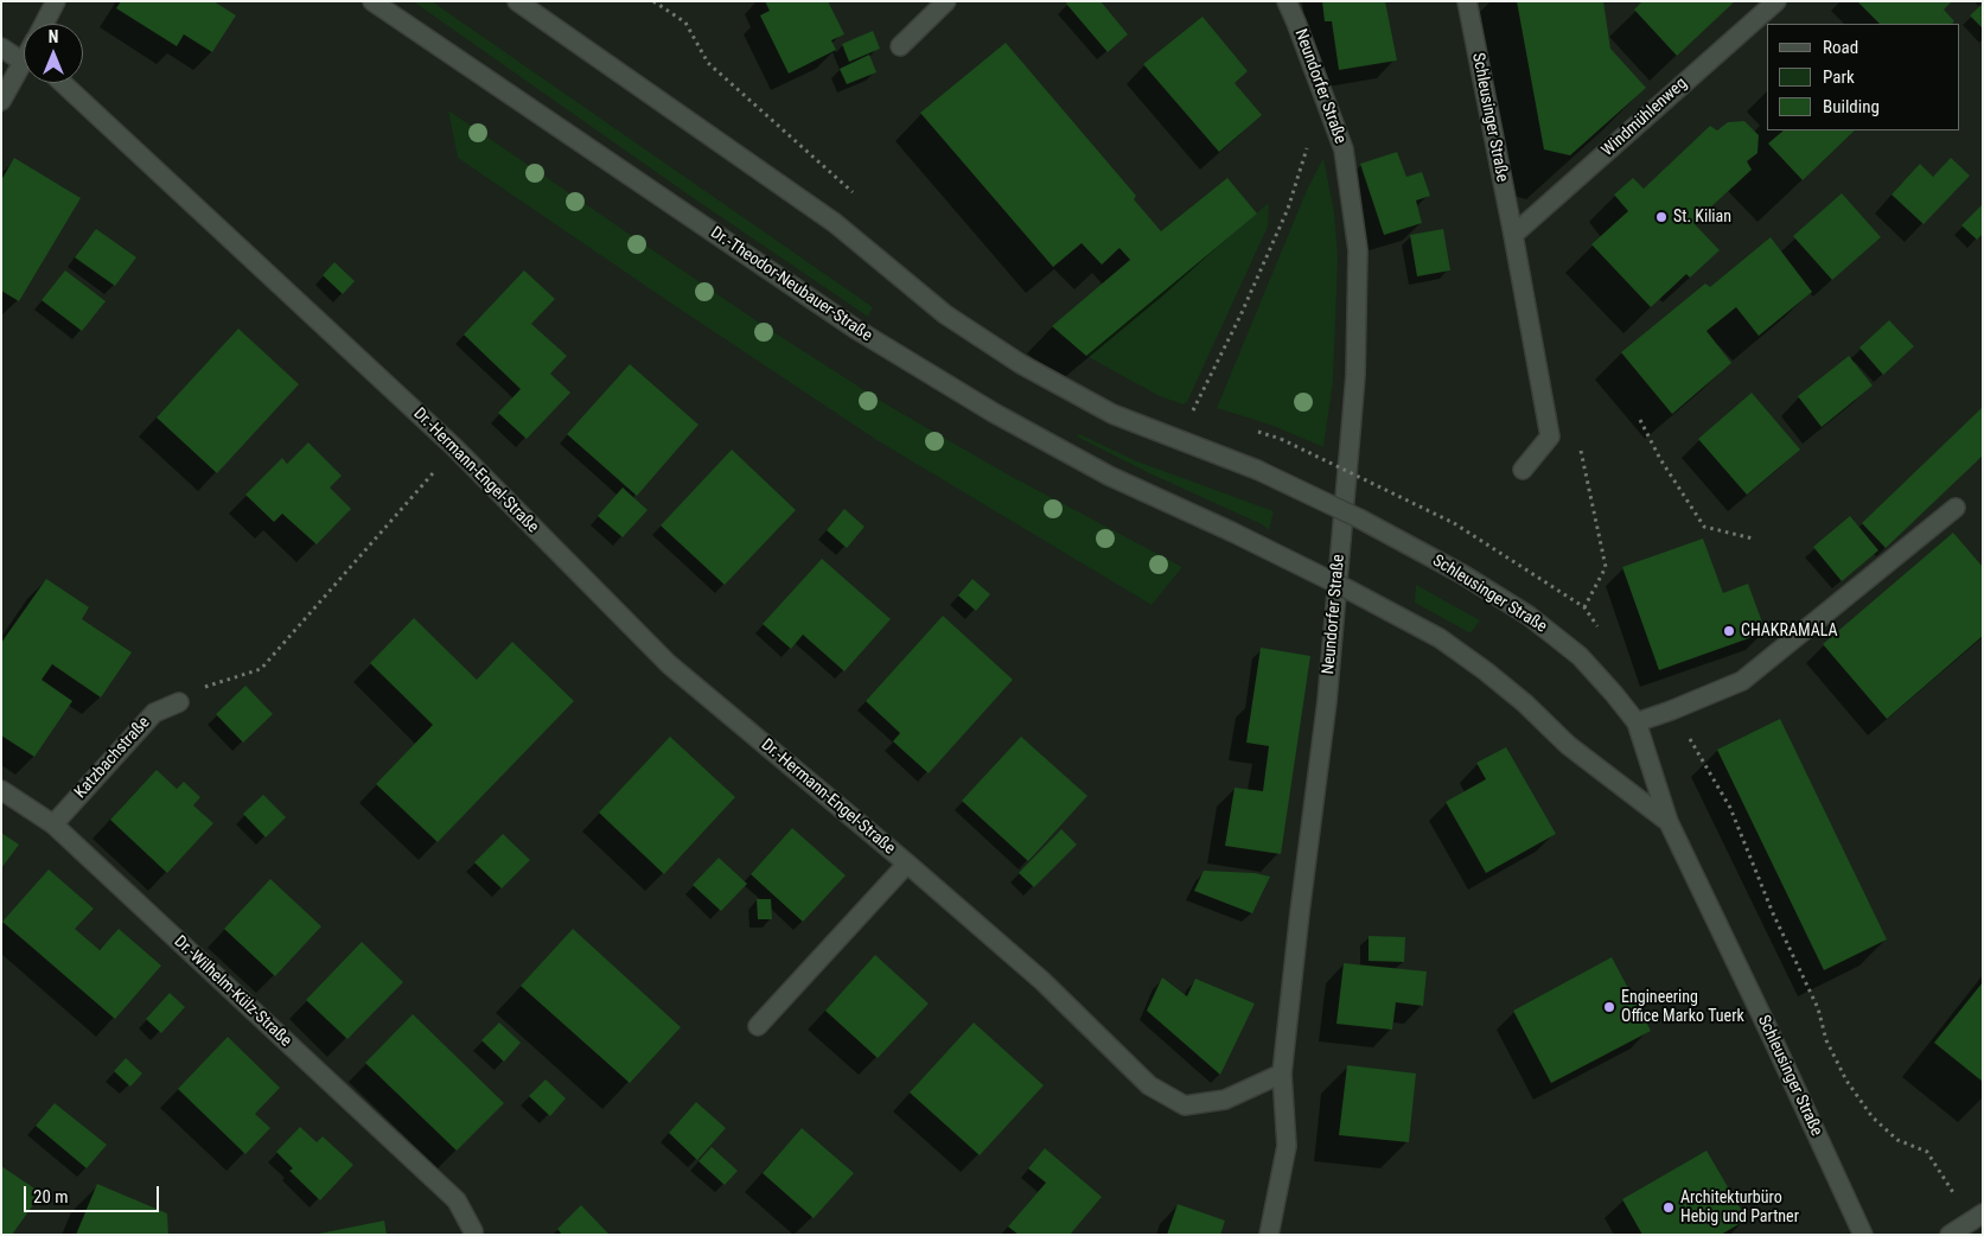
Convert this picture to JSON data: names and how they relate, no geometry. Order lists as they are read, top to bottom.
{
  "streets": {
    "street": [
      "Neundorfer Straße",
      "Schleusinger Straße",
      "Windmühlenweg",
      "Dr.-Theodor-Neubauer-Straße",
      "Dr.-Hermann-Engel-Straße",
      "Katzbachstraße",
      "Dr.-Wilhelm-Külz-Straße"
    ]
  },
  "crossings": [
    ["Neundorfer Straße", "Dr.-Hermann-Engel-Straße"],
    ["Schleusinger Straße", "Windmühlenweg"],
    ["Schleusinger Straße", "Dr.-Theodor-Neubauer-Straße"],
    ["Katzbachstraße", "Dr.-Wilhelm-Külz-Straße"]
  ],
  "places": [
    "St. Kilian",
    "CHAKRAMALA",
    "Engineering Office Marko Tuerk",
    "Architekturbüro Hebig und Partner"
  ],
  "legend": ["Road", "Park", "Building"],
  "scale_bar": "20 m",
  "north": "top"
}
